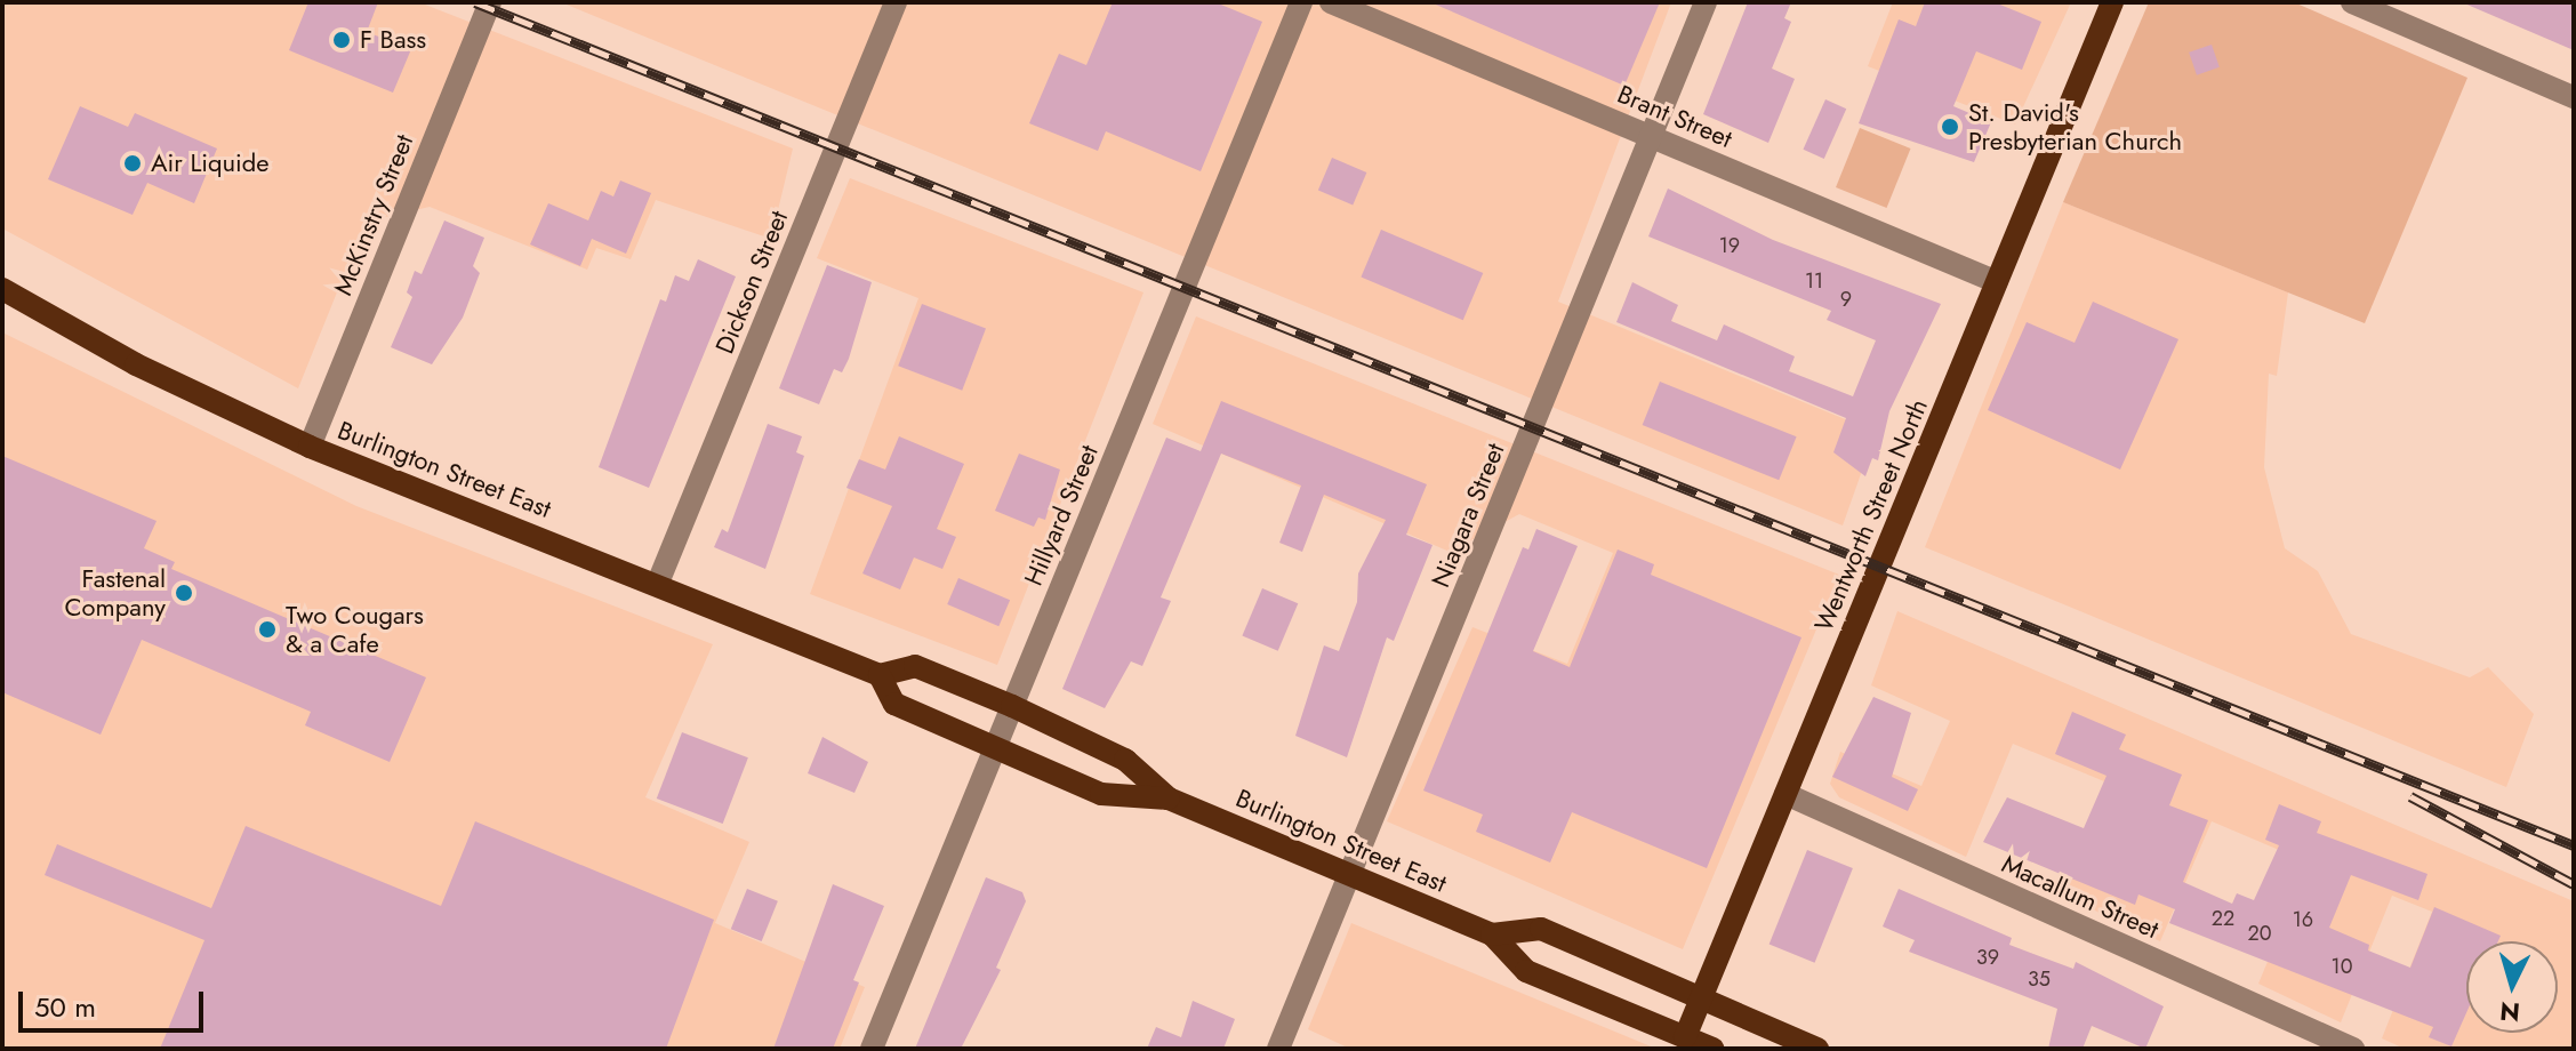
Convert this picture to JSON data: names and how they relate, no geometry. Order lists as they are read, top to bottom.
{
  "streets": {
    "main road": ["Burlington Street East", "Wentworth Street North"],
    "street": [
      "Brant Street",
      "McKinstry Street",
      "Dickson Street",
      "Hillyard Street",
      "Niagara Street",
      "Macallum Street"
    ]
  },
  "crossings": [
    ["Brant Street", "Niagara Street"],
    ["Brant Street", "Wentworth Street North"],
    ["McKinstry Street", "Burlington Street East"],
    ["Dickson Street", "Burlington Street East"],
    ["Burlington Street East", "Hillyard Street"],
    ["Burlington Street East", "Niagara Street"],
    ["Burlington Street East", "Wentworth Street North"],
    ["Wentworth Street North", "Macallum Street"]
  ],
  "places": [
    "F Bass",
    "St. David's Presbyterian Church",
    "Air Liquide",
    "Fastenal Company",
    "Two Cougars & a Cafe"
  ],
  "house_numbers": [
    "19",
    "11",
    "9",
    "22",
    "16",
    "20",
    "39",
    "10",
    "35"
  ],
  "scale_bar": "50 m",
  "north": "bottom"
}
